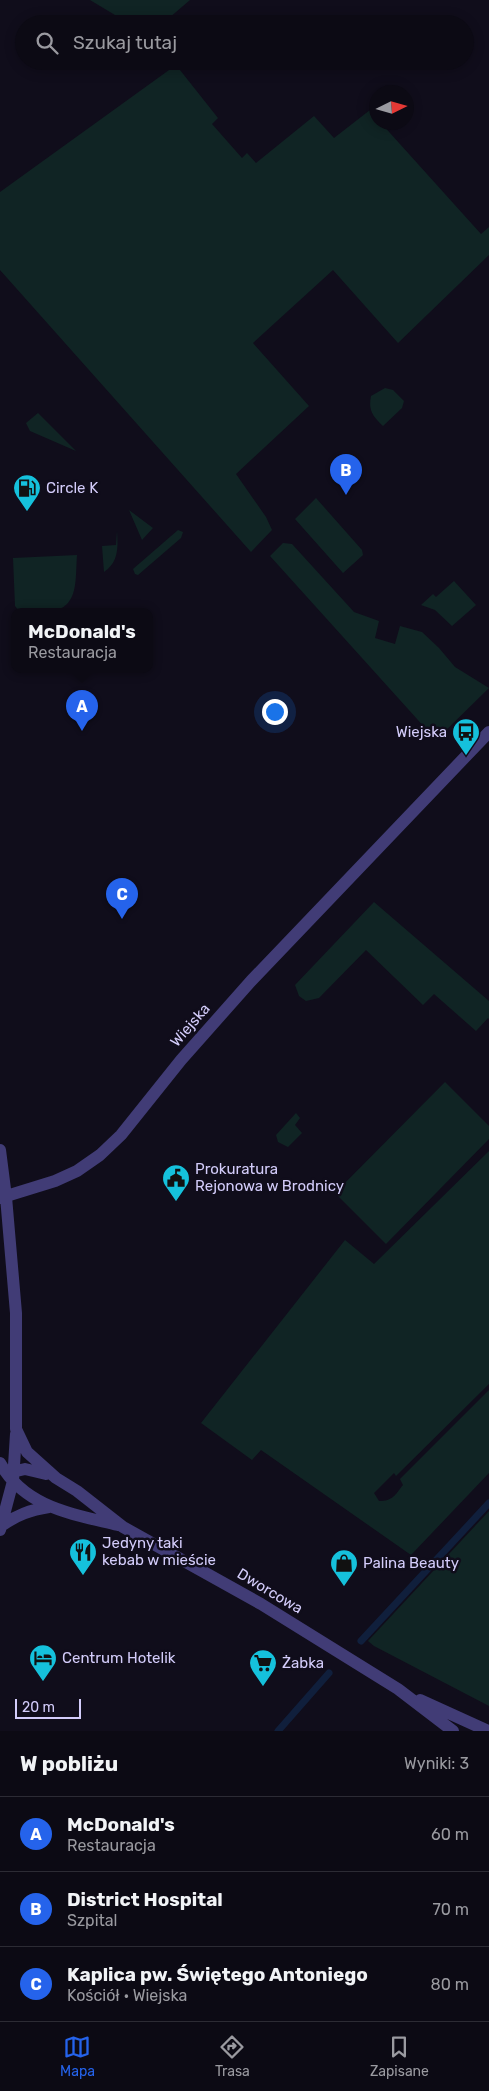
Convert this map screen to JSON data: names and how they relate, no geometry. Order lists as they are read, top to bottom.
{
  "streets": {
    "street": ["Wiejska", "Dworcowa"]
  },
  "places": {
    "fuel station": ["Circle K"],
    "bus stop": ["Wiejska"],
    "public building": ["Prokuratura Rejonowa w Brodnicy"],
    "restaurant": ["Jedyny taki kebab w mieście"],
    "shop": ["Palina Beauty"],
    "hotel": ["Centrum Hotelik"],
    "supermarket": ["Żabka"]
  },
  "scale_bar": "20 m",
  "north": "right",
  "page": {
    "search": "Szukaj tutaj",
    "pins": ["B", "A", "C"],
    "popup": ["McDonald's", "Restauracja"],
    "scale": "20 m",
    "heading": ["W pobliżu", "Wyniki: 3"],
    "list": [
      {
        "mark": "A",
        "name": "McDonald's",
        "note": "Restauracja",
        "value": "60 m"
      },
      {
        "mark": "B",
        "name": "District Hospital",
        "note": "Szpital",
        "value": "70 m"
      },
      {
        "mark": "C",
        "name": "Kaplica pw. Świętego Antoniego",
        "note": "Kościół · Wiejska",
        "value": "80 m"
      }
    ],
    "nav": ["Mapa", "Trasa", "Zapisane"]
  }
}
